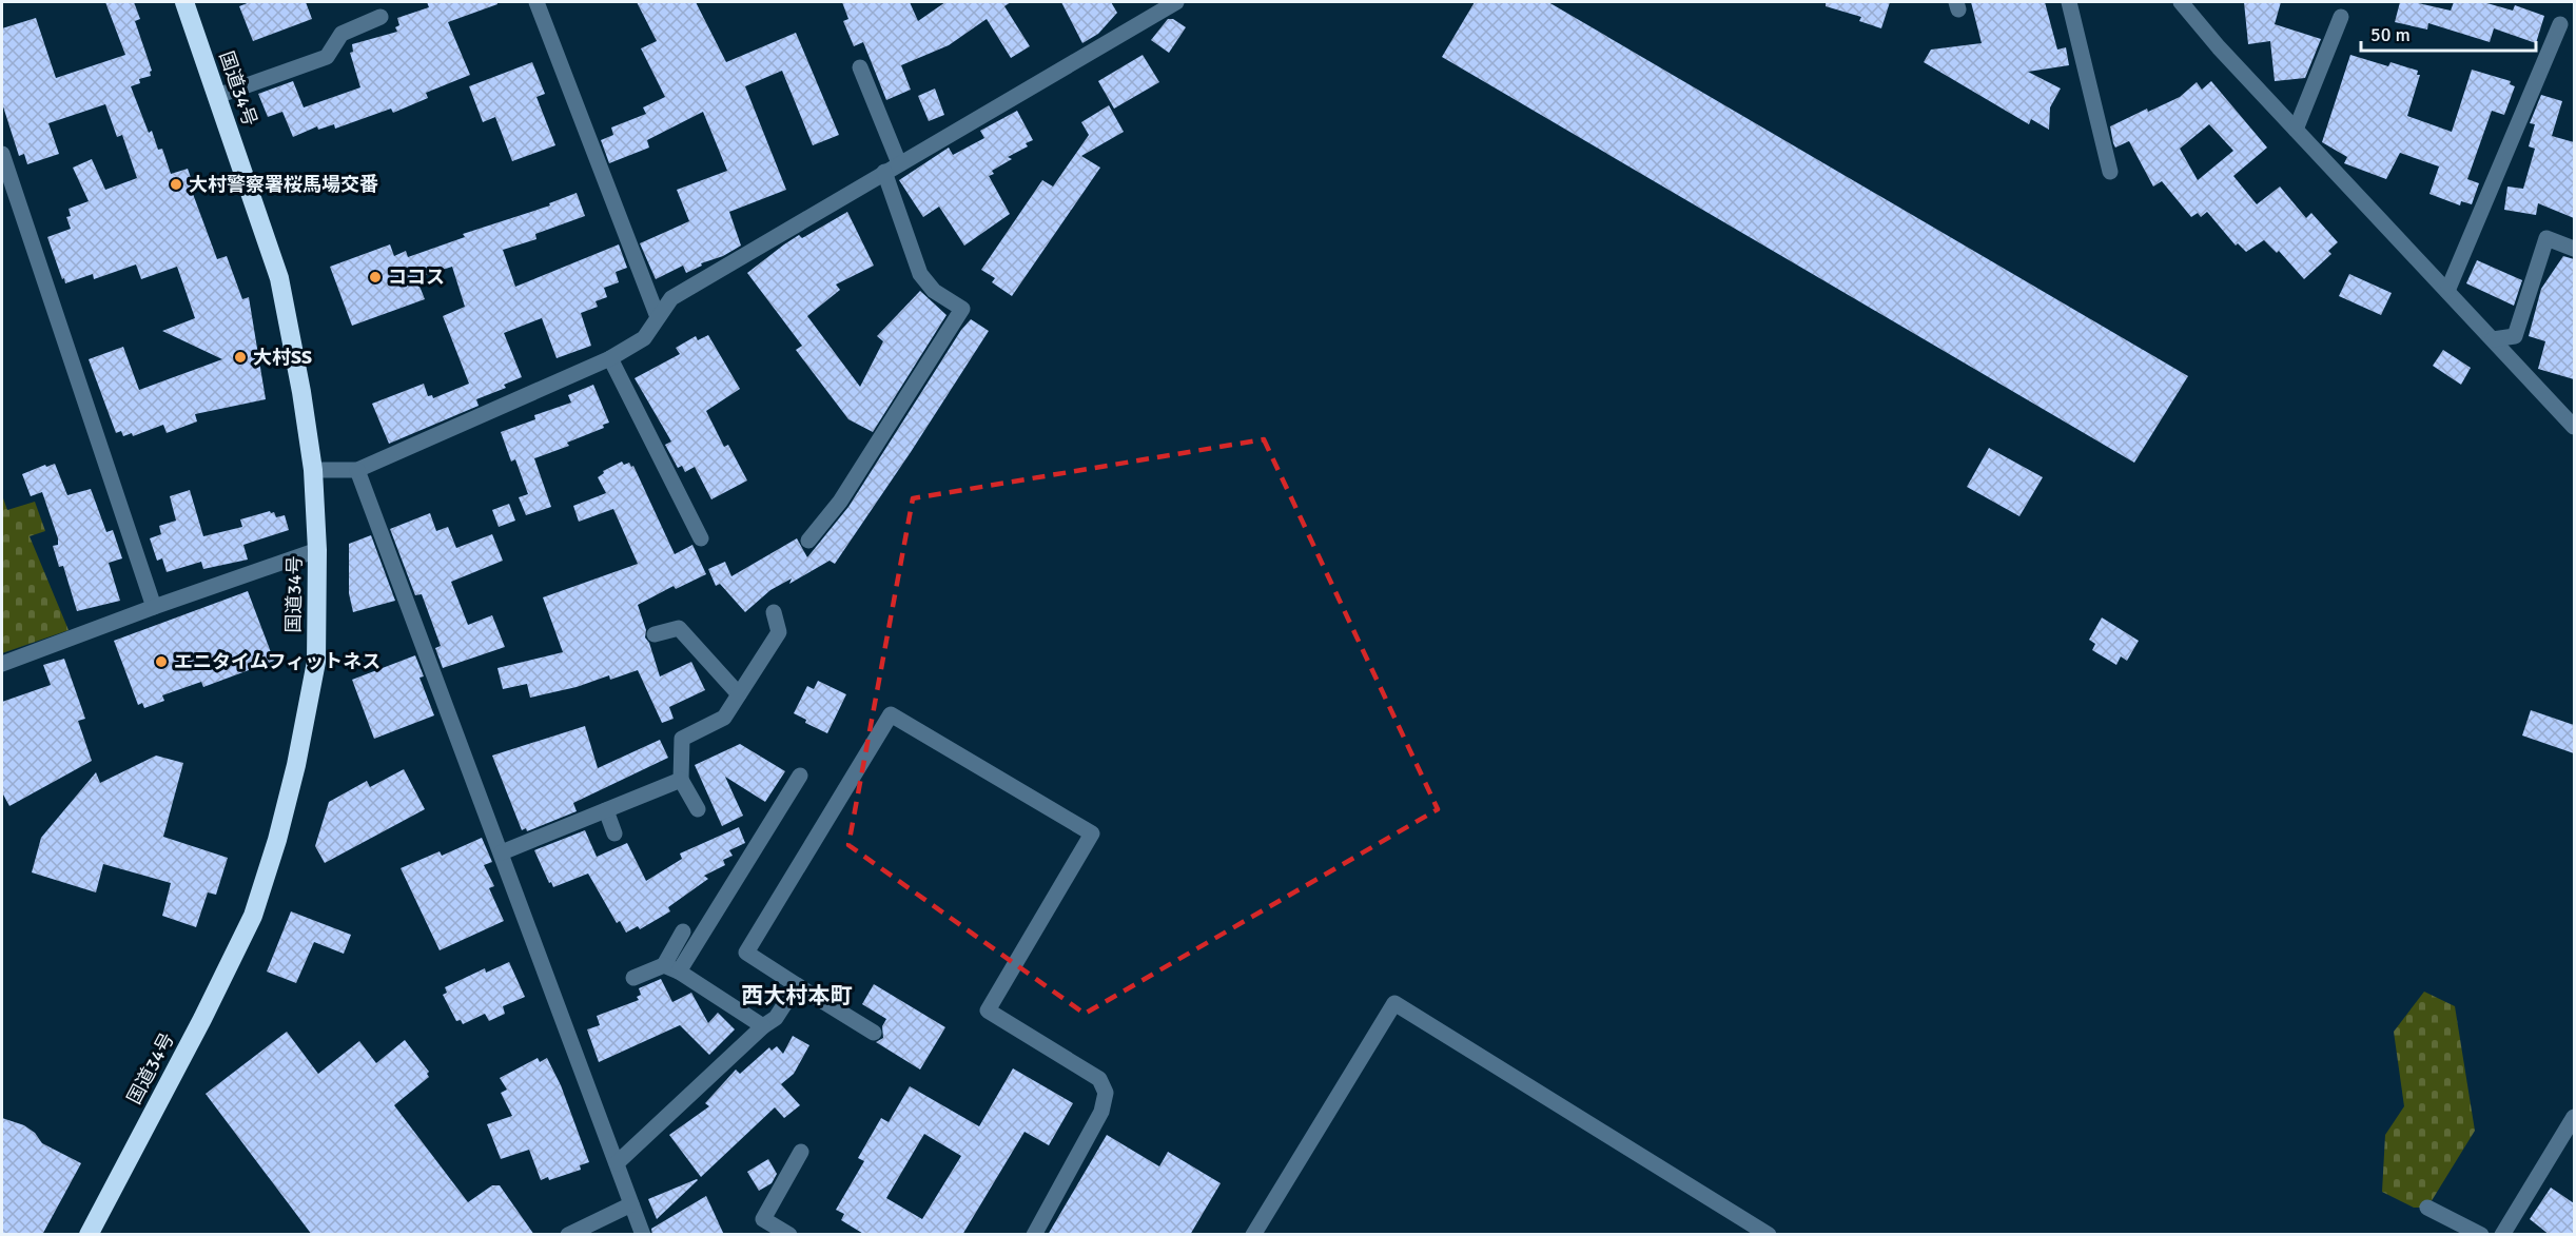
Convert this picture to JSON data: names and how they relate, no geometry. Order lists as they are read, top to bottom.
{
  "streets": {
    "highway": ["国道34号"]
  },
  "districts": ["西大村本町"],
  "places": [
    "大村警察署桜馬場交番",
    "ココス",
    "大村SS",
    "エニタイムフィットネス"
  ],
  "scale_bar": "50 m"
}
